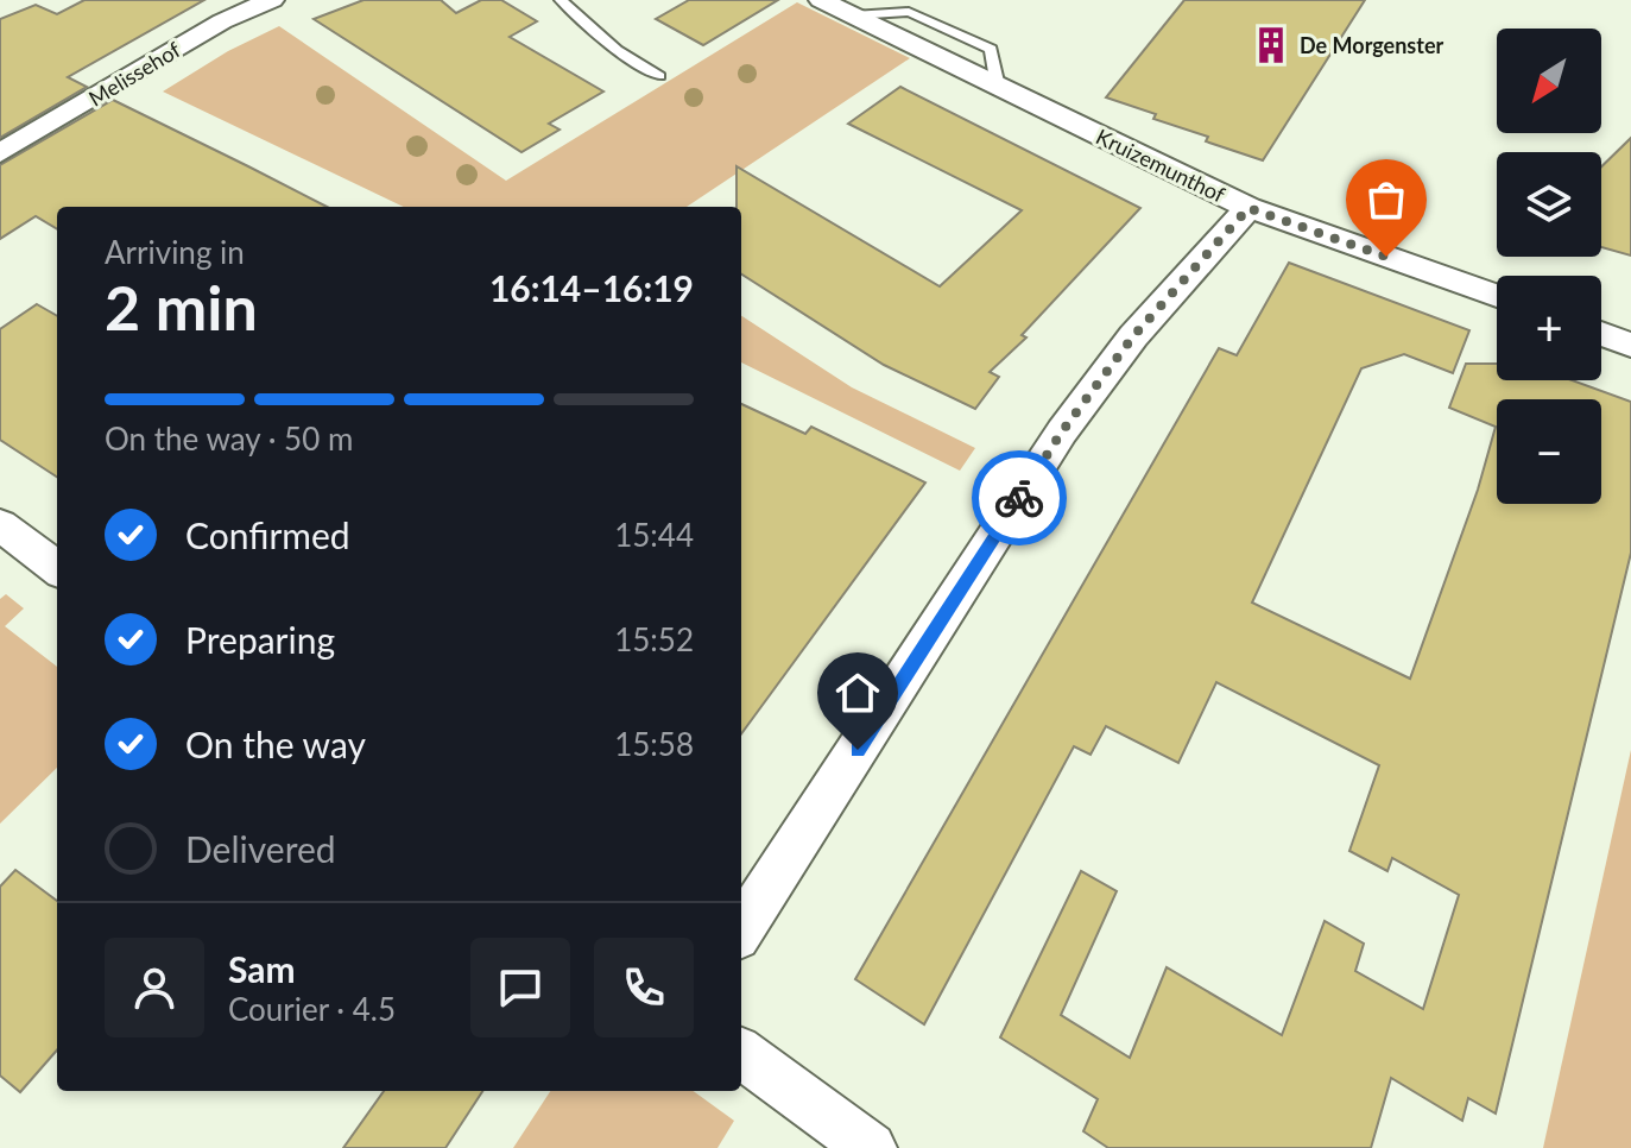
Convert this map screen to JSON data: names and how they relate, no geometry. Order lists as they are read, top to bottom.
{
  "streets": {
    "street": ["Melissehof", "Kruizemunthof"]
  },
  "places": {
    "building": ["De Morgenster"]
  },
  "north": "bottom left",
  "page": {
    "map_buttons": ["+", "−"],
    "heading": ["2 min", "Arriving in", "16:14–16:19"],
    "panel": ["Sam", "Courier · 4.5"],
    "bar": "On the way · 50 m",
    "list": [
      ["Confirmed", "15:44"],
      ["Preparing", "15:52"],
      ["On the way", "15:58"],
      "Delivered"
    ]
  }
}
